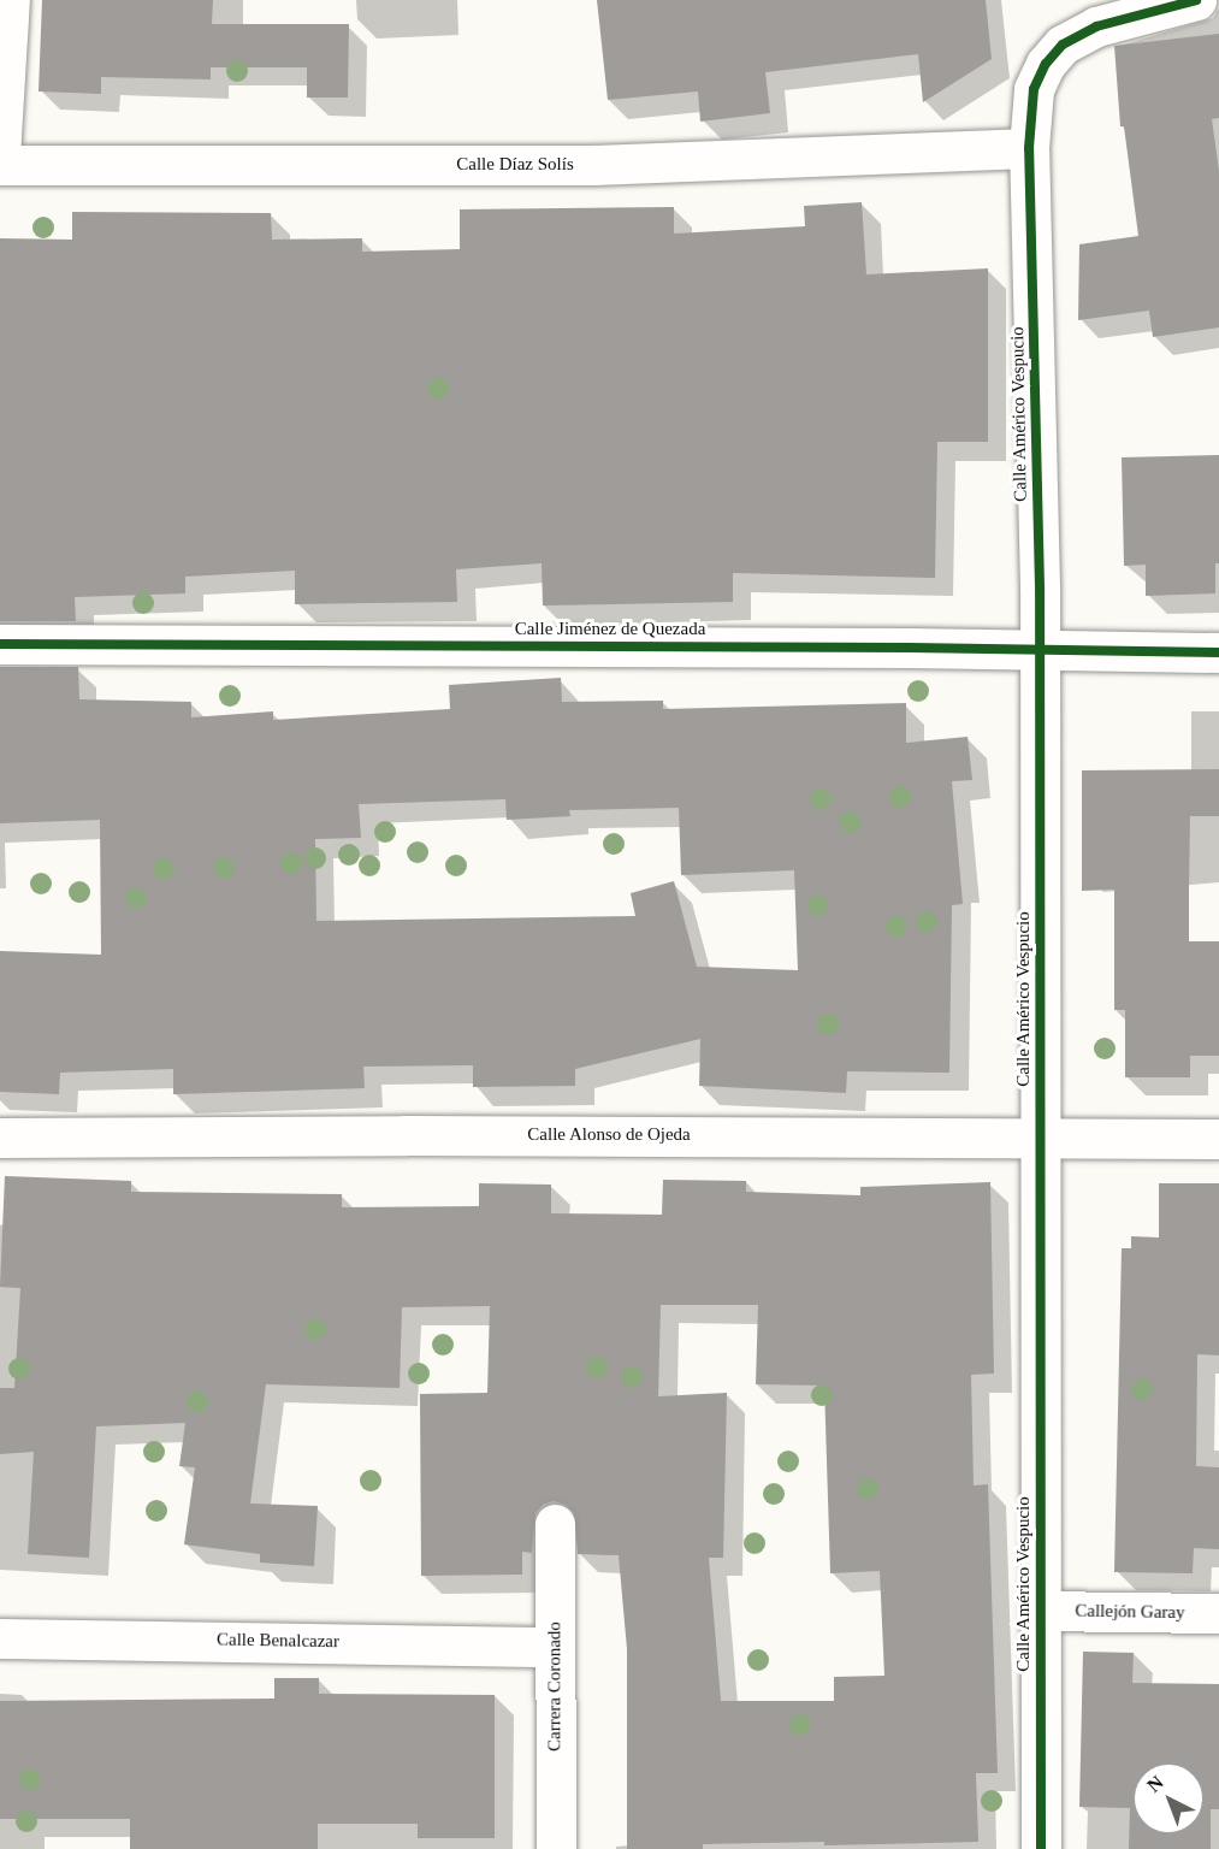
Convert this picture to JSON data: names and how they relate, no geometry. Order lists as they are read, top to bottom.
{
  "streets": {
    "street": [
      "Calle Díaz Solís",
      "Calle Américo Vespucio",
      "Calle Jiménez de Quezada",
      "Calle Alonso de Ojeda",
      "Callejón Garay",
      "Calle Benalcazar",
      "Carrera Coronado"
    ]
  },
  "crossings": [
    ["Calle Díaz Solís", "Calle Américo Vespucio"],
    ["Calle Américo Vespucio", "Calle Jiménez de Quezada"],
    ["Calle Américo Vespucio", "Calle Alonso de Ojeda"],
    ["Calle Américo Vespucio", "Callejón Garay"],
    ["Calle Benalcazar", "Carrera Coronado"]
  ],
  "north": "top left"
}
